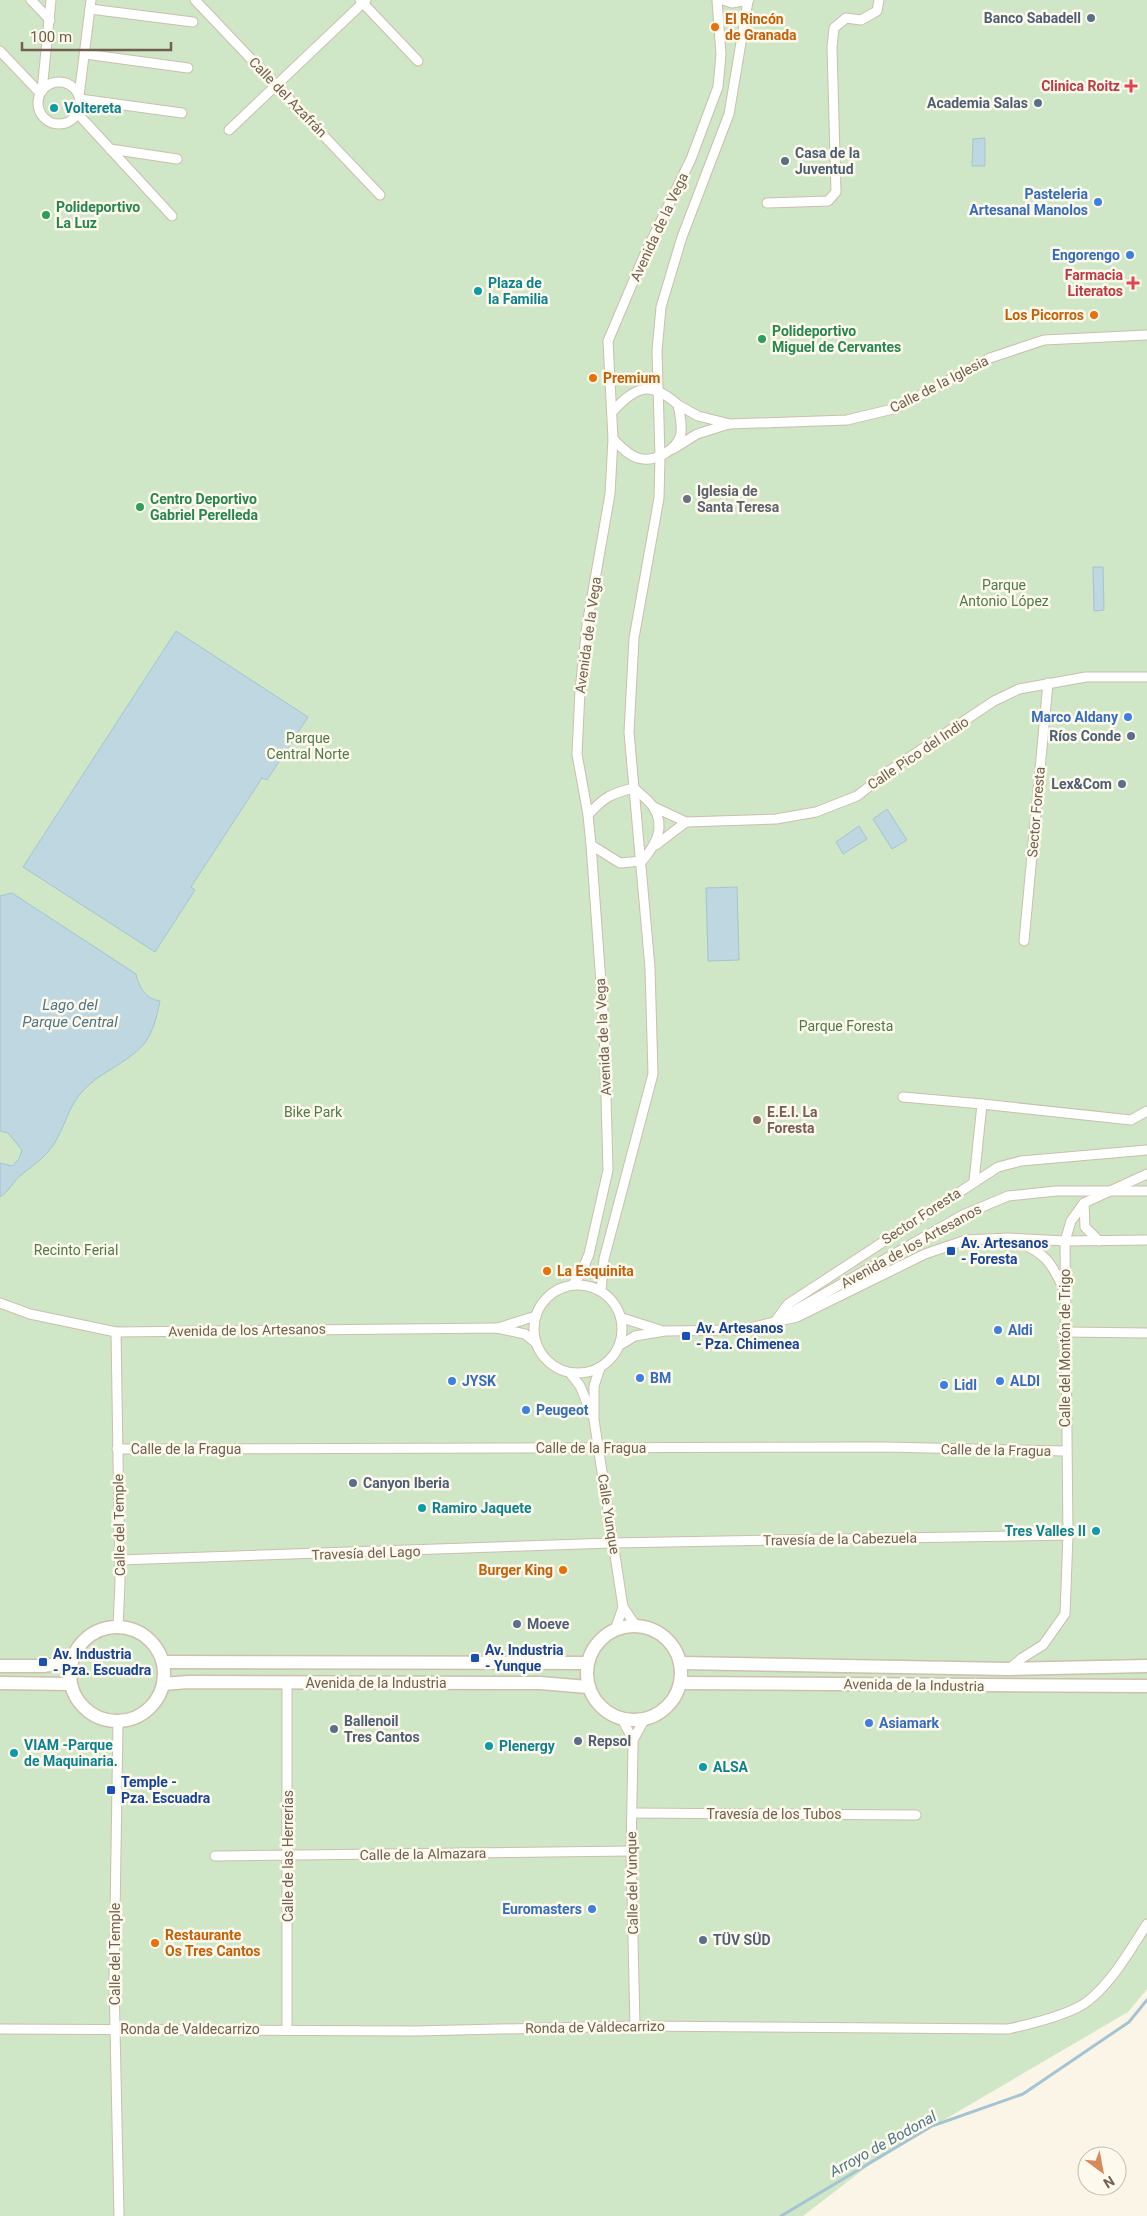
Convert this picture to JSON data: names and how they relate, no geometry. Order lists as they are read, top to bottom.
{
  "streets": {
    "street": [
      "Calle del Azafrán",
      "Avenida de la Vega",
      "Calle de la Iglesia",
      "Calle Pico del Indio",
      "Sector Foresta",
      "Avenida de los Artesanos",
      "Calle del Montón de Trigo",
      "Calle de la Fragua",
      "Calle Yunque",
      "Calle del Temple",
      "Travesía de la Cabezuela",
      "Travesía del Lago",
      "Avenida de la Industria",
      "Travesía de los Tubos",
      "Calle de la Almazara",
      "Calle de las Herrerías",
      "Calle del Yunque",
      "Ronda de Valdecarrizo"
    ]
  },
  "crossings": [
    ["Avenida de la Vega", "Calle de la Iglesia"],
    ["Avenida de la Vega", "Calle Pico del Indio"],
    ["Avenida de la Vega", "Avenida de los Artesanos"],
    ["Avenida de la Vega", "Calle Yunque"],
    ["Calle Pico del Indio", "Sector Foresta"],
    ["Sector Foresta", "Avenida de los Artesanos"],
    ["Avenida de los Artesanos", "Calle del Montón de Trigo"],
    ["Avenida de los Artesanos", "Calle Yunque"],
    ["Avenida de los Artesanos", "Calle del Temple"],
    ["Calle del Montón de Trigo", "Calle de la Fragua"],
    ["Calle del Montón de Trigo", "Travesía de la Cabezuela"],
    ["Calle del Montón de Trigo", "Avenida de la Industria"],
    ["Calle de la Fragua", "Calle Yunque"],
    ["Calle de la Fragua", "Calle del Temple"],
    ["Calle Yunque", "Travesía de la Cabezuela"],
    ["Calle Yunque", "Travesía del Lago"],
    ["Calle Yunque", "Avenida de la Industria"],
    ["Calle Yunque", "Calle del Yunque"],
    ["Calle del Temple", "Travesía del Lago"],
    ["Calle del Temple", "Avenida de la Industria"],
    ["Calle del Temple", "Ronda de Valdecarrizo"],
    ["Travesía de la Cabezuela", "Travesía del Lago"],
    ["Avenida de la Industria", "Calle de las Herrerías"],
    ["Avenida de la Industria", "Calle del Yunque"],
    ["Travesía de los Tubos", "Calle del Yunque"],
    ["Calle de la Almazara", "Calle de las Herrerías"],
    ["Calle de la Almazara", "Calle del Yunque"],
    ["Calle de las Herrerías", "Ronda de Valdecarrizo"],
    ["Calle del Yunque", "Ronda de Valdecarrizo"]
  ],
  "water": ["Lago del Parque Central", "Arroyo de Bodonal"],
  "parks": [
    "Parque Antonio López",
    "Parque Central Norte",
    "Parque Foresta",
    "Bike Park",
    "Recinto Ferial"
  ],
  "places": {
    "other": [
      "Banco Sabadell",
      "El Rincón de Granada",
      "Academia Salas",
      "Voltereta",
      "Casa de la Juventud",
      "Pasteleria Artesanal Manolos",
      "Polideportivo La Luz",
      "Engorengo",
      "Plaza de la Familia",
      "Los Picorros",
      "Polideportivo Miguel de Cervantes",
      "Premium",
      "Iglesia de Santa Teresa",
      "Centro Deportivo Gabriel Perelleda",
      "Marco Aldany",
      "Ríos Conde",
      "Lex&Com",
      "E.E.I. La Foresta",
      "La Esquinita",
      "Aldi",
      "BM",
      "JYSK",
      "ALDI",
      "Lidl",
      "Peugeot",
      "Canyon Iberia",
      "Ramiro Jaquete",
      "Tres Valles II",
      "Burger King",
      "Moeve",
      "Asiamark",
      "Ballenoil Tres Cantos",
      "Repsol",
      "Plenergy",
      "VIAM -Parque de Maquinaria.",
      "ALSA",
      "Euromasters",
      "TÜV SÜD",
      "Restaurante Os Tres Cantos"
    ],
    "health": ["Clinica Roitz", "Farmacia Literatos"],
    "transit": [
      "Av. Artesanos - Foresta",
      "Av. Artesanos - Pza. Chimenea",
      "Av. Industria - Yunque",
      "Av. Industria - Pza. Escuadra",
      "Temple - Pza. Escuadra"
    ]
  },
  "scale_bar": "100 m",
  "north": "bottom right"
}
